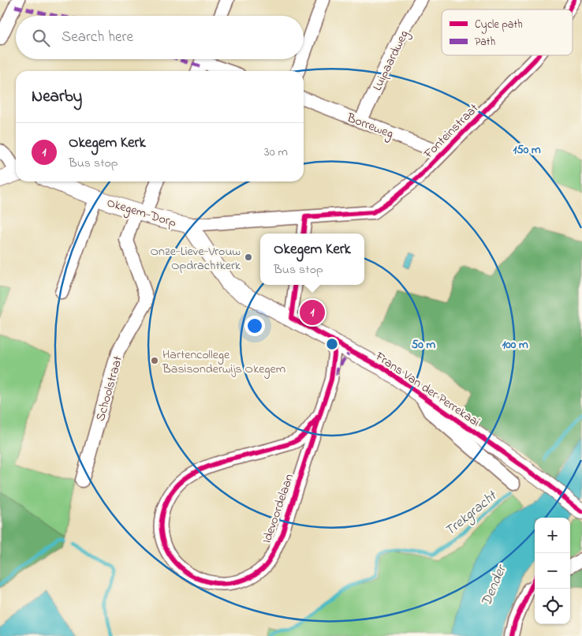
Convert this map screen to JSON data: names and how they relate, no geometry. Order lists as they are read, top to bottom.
{
  "streets": {
    "main road": ["Okegem-Dorp", "Frans Van der Perrekaai"],
    "street": [
      "Luipaardweg",
      "Borreweg",
      "Fonteinstraat",
      "Schoolstraat",
      "Idevoordelaan"
    ]
  },
  "crossings": [
    ["Luipaardweg", "Borreweg"],
    ["Borreweg", "Fonteinstraat"],
    ["Fonteinstraat", "Okegem-Dorp"],
    ["Okegem-Dorp", "Schoolstraat"],
    ["Okegem-Dorp", "Frans Van der Perrekaai"],
    ["Frans Van der Perrekaai", "Idevoordelaan"]
  ],
  "water": ["Trekgracht", "Dender"],
  "places": ["Onze-Lieve-Vrouw Opdrachtkerk", "Hartencollege Basisonderwijs Okegem"],
  "legend": ["Cycle path", "Path"],
  "page": {
    "search": "Search here",
    "heading": "Nearby",
    "list": [
      {
        "mark": "1",
        "name": "Okegem Kerk",
        "note": "Bus stop",
        "value": "30 m"
      }
    ],
    "popup": ["Okegem Kerk", "Bus stop"],
    "pins": "1",
    "map_buttons": ["+", "−"]
  },
  "rings": ["150 m", "50 m", "100 m"]
}
